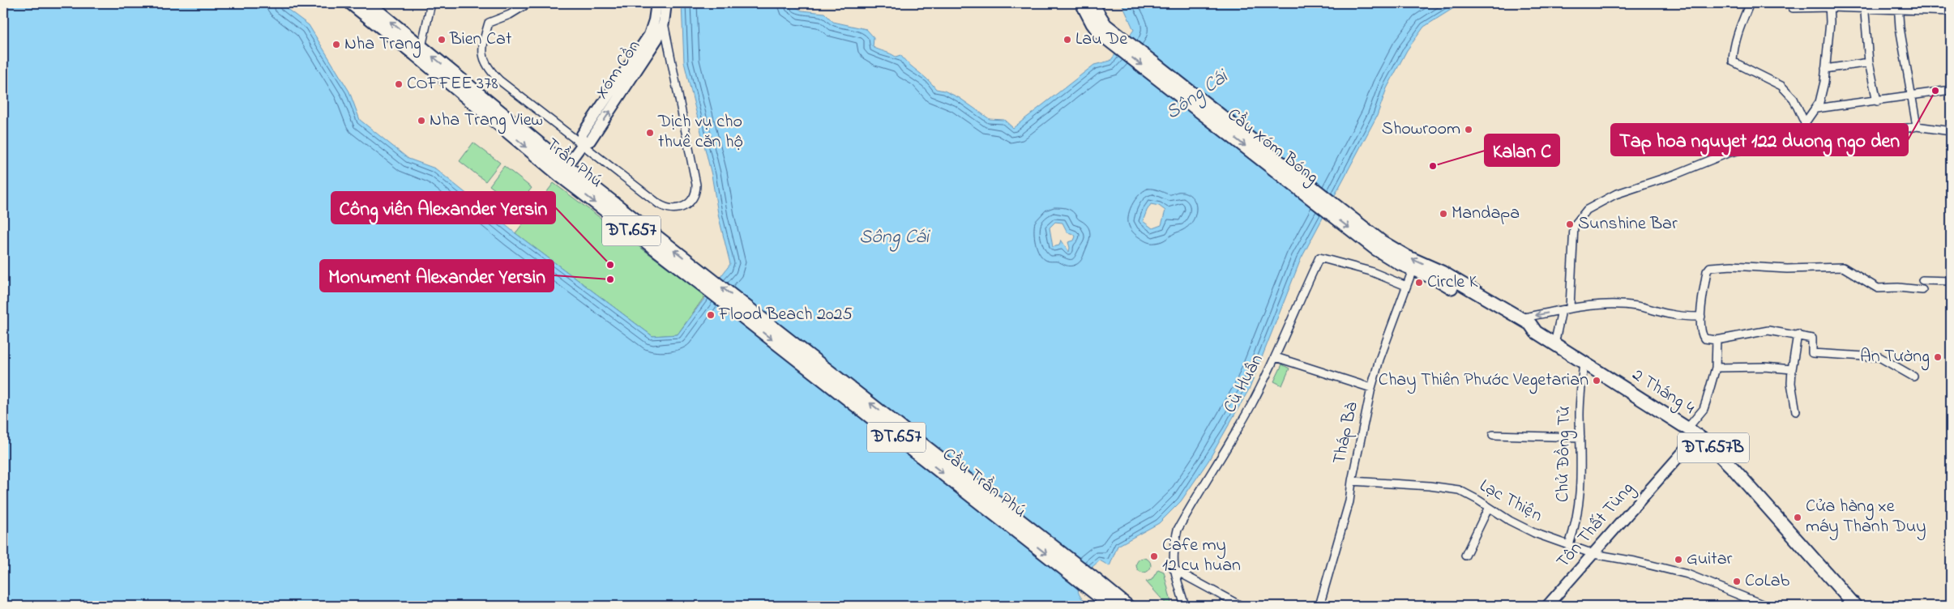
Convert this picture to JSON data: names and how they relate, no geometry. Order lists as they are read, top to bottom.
{
  "streets": {
    "main road": [
      "Xóm Cồn",
      "Cầu Xóm Bóng",
      "Trần Phú",
      "ĐT.657",
      "2 Tháng 4",
      "ĐT.657B",
      "Cầu Trần Phú",
      "Tôn Thất Tùng"
    ],
    "street": [
      "Cù Huân",
      "Tháp Bà",
      "Chử Đồng Tử",
      "Lạc Thiện"
    ]
  },
  "crossings": [
    ["Xóm Cồn", "Trần Phú"],
    ["Cầu Xóm Bóng", "2 Tháng 4"],
    ["Trần Phú", "Cầu Trần Phú"],
    ["ĐT.657", "Cầu Trần Phú"],
    ["Cù Huân", "Tháp Bà"],
    ["2 Tháng 4", "Tháp Bà"],
    ["2 Tháng 4", "Chử Đồng Tử"],
    ["2 Tháng 4", "Tôn Thất Tùng"],
    ["Tháp Bà", "Lạc Thiện"],
    ["Chử Đồng Tử", "Lạc Thiện"],
    ["Lạc Thiện", "Tôn Thất Tùng"]
  ],
  "water": ["Sông Cái"],
  "places": [
    "Bien Cat",
    "Lau De",
    "Nha Trang",
    "COFFEE 378",
    "Tap hoa nguyet 122 duong ngo den",
    "Nha Trang View",
    "Showroom",
    "Dịch vụ cho thuê căn hộ",
    "Kalan C",
    "Mandapa",
    "Sunshine Bar",
    "Công viên Alexander Yersin",
    "Monument Alexander Yersin",
    "Circle K",
    "Flood Beach 2025",
    "An Tường",
    "Chay Thiên Phước Vegetarian",
    "Cửa hàng xe máy Thanh Duy",
    "Cafe my 12 cu huan",
    "Guitar",
    "CoLab"
  ]
}
